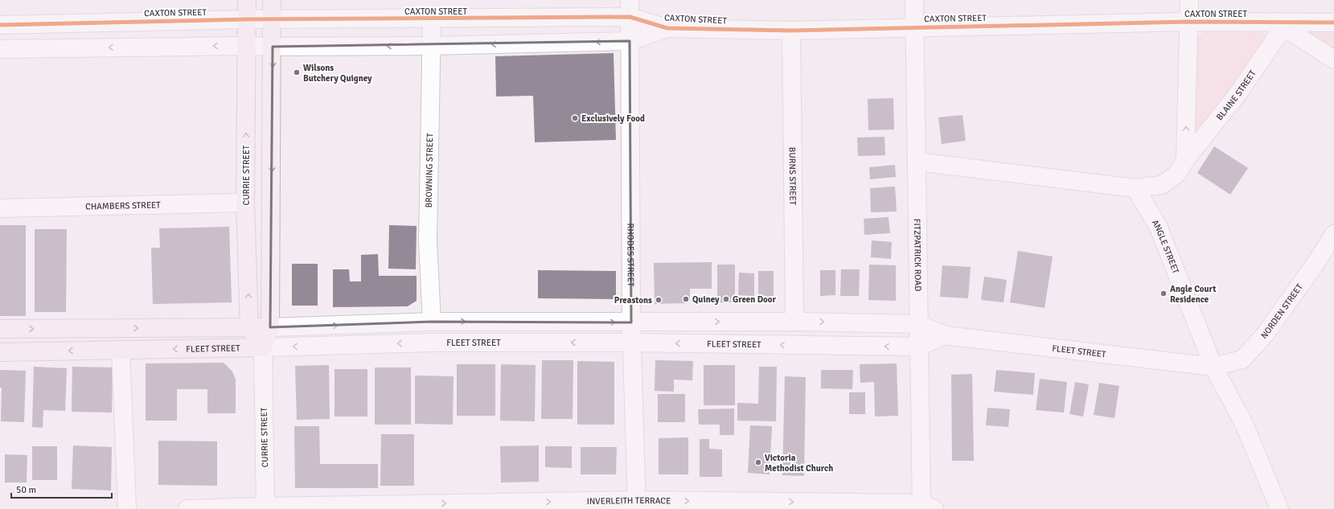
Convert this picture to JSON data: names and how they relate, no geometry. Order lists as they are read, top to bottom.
{
  "streets": {
    "main road": ["CURRIE STREET", "FLEET STREET"],
    "street": [
      "CAXTON STREET",
      "BLAINE STREET",
      "BROWNING STREET",
      "BURNS STREET",
      "CHAMBERS STREET",
      "ANGLE STREET",
      "RHODES STREET",
      "FITZPATRICK ROAD",
      "NORDEN STREET",
      "INVERLEITH TERRACE"
    ]
  },
  "crossings": [
    ["CAXTON STREET", "BLAINE STREET"],
    ["CAXTON STREET", "BROWNING STREET"],
    ["CAXTON STREET", "CURRIE STREET"],
    ["CAXTON STREET", "BURNS STREET"],
    ["CAXTON STREET", "RHODES STREET"],
    ["CAXTON STREET", "FITZPATRICK ROAD"],
    ["BLAINE STREET", "ANGLE STREET"],
    ["BROWNING STREET", "FLEET STREET"],
    ["CURRIE STREET", "CHAMBERS STREET"],
    ["CURRIE STREET", "FLEET STREET"],
    ["CURRIE STREET", "INVERLEITH TERRACE"],
    ["BURNS STREET", "FLEET STREET"],
    ["ANGLE STREET", "NORDEN STREET"],
    ["ANGLE STREET", "FLEET STREET"],
    ["RHODES STREET", "FLEET STREET"],
    ["RHODES STREET", "INVERLEITH TERRACE"],
    ["FITZPATRICK ROAD", "FLEET STREET"],
    ["FITZPATRICK ROAD", "INVERLEITH TERRACE"],
    ["NORDEN STREET", "FLEET STREET"]
  ],
  "one_way": ["BLAINE STREET", "INVERLEITH TERRACE"],
  "places": [
    "Wilsons Butchery Quigney",
    "Exclusively Food",
    "Angle Court Residence",
    "Quiney",
    "Green Door",
    "Preastons",
    "Victoria Methodist Church"
  ],
  "scale_bar": "50 m"
}
